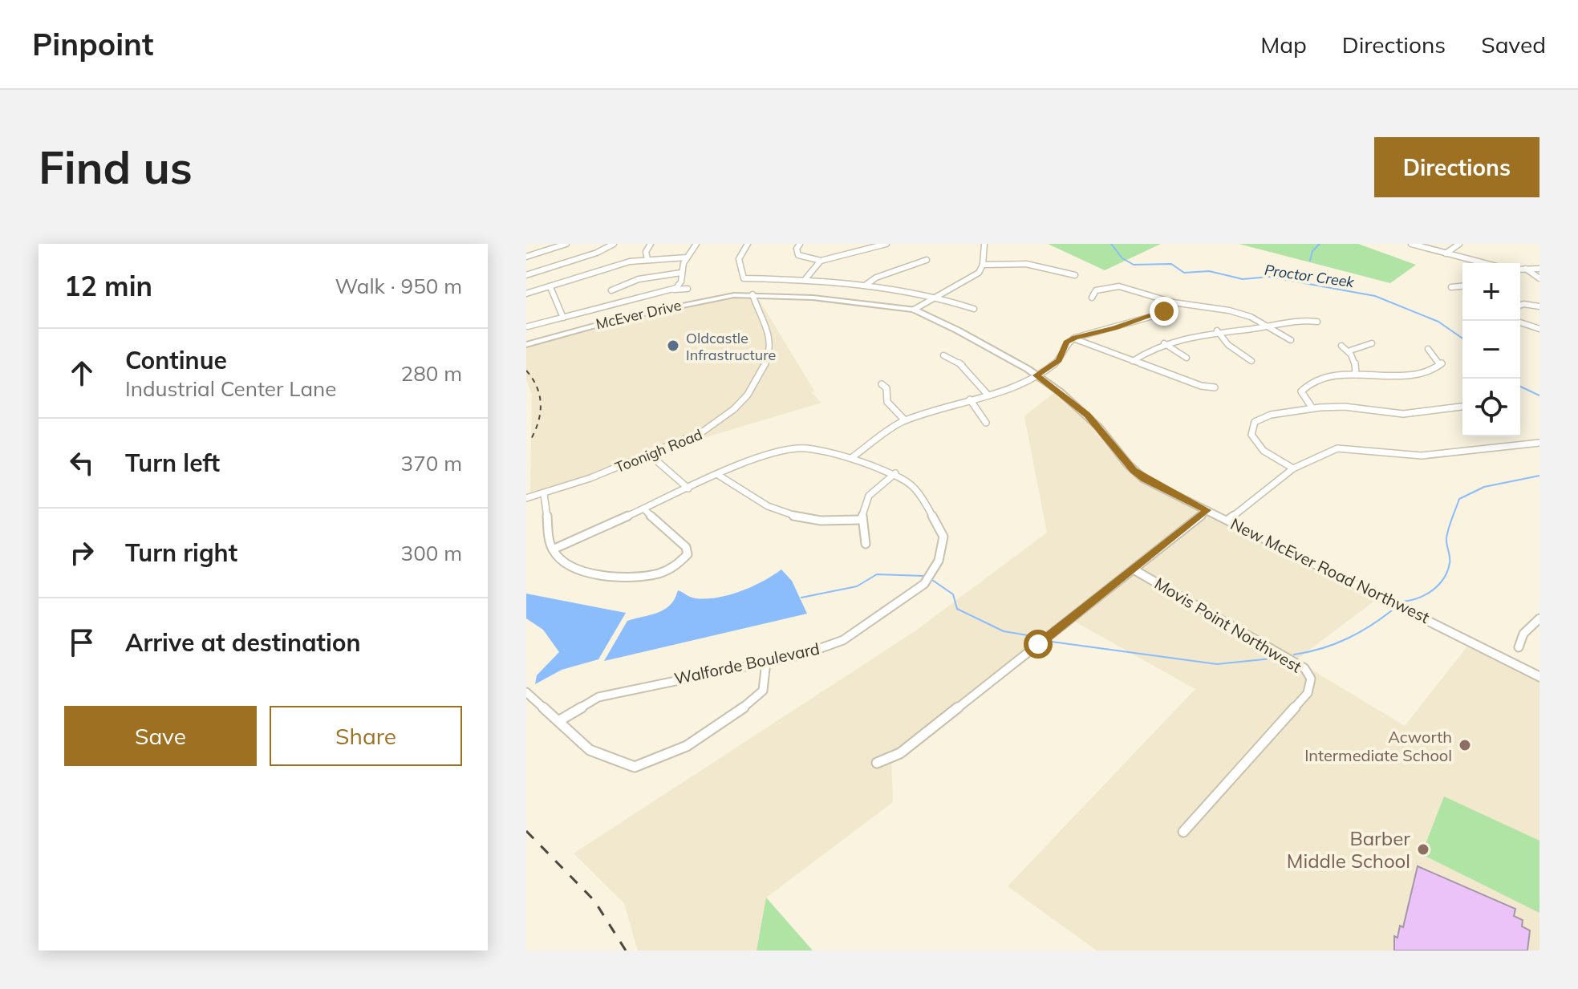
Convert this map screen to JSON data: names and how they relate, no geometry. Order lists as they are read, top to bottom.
{
  "streets": {
    "street": [
      "McEver Drive",
      "Toonigh Road",
      "New McEver Road Northwest",
      "Movis Point Northwest",
      "Walforde Boulevard"
    ]
  },
  "crossings": [
    ["McEver Drive", "Toonigh Road"],
    ["McEver Drive", "New McEver Road Northwest"],
    ["Toonigh Road", "New McEver Road Northwest"]
  ],
  "water": ["Proctor Creek"],
  "places": ["Oldcastle Infrastructure", "Acworth Intermediate School", "Barber Middle School"],
  "page": {
    "header": "Pinpoint",
    "nav": ["Map", "Directions", "Saved"],
    "buttons": [
      "Directions",
      ["Save", "Share"]
    ],
    "title": "Find us",
    "heading": ["12 min", "Walk · 950 m"],
    "map_buttons": ["+", "−"],
    "list": [
      ["Continue", "Industrial Center Lane", "280 m"],
      ["Turn left", "370 m"],
      ["Turn right", "300 m"],
      "Arrive at destination"
    ]
  }
}
